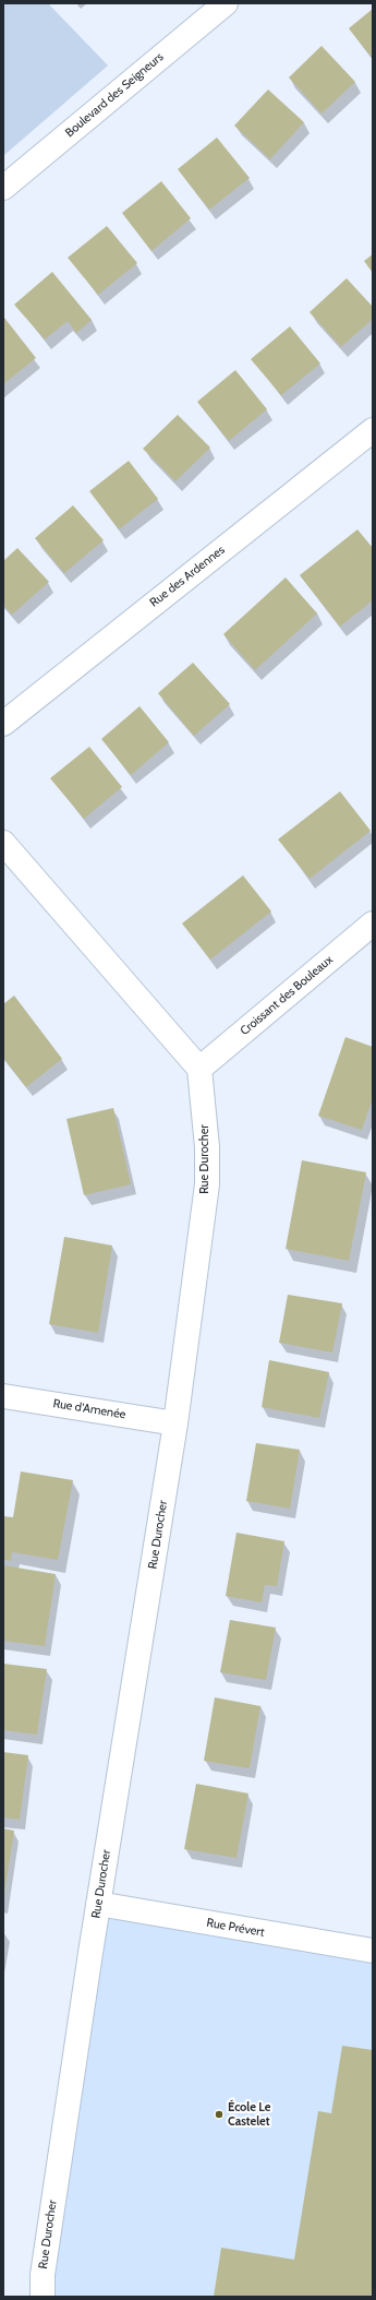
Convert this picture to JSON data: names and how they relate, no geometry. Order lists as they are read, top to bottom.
{
  "streets": {
    "street": [
      "Boulevard des Seigneurs",
      "Rue des Ardennes",
      "Croissant des Bouleaux",
      "Rue Durocher",
      "Rue d'Amenée",
      "Rue Prévert"
    ]
  },
  "crossings": [
    ["Croissant des Bouleaux", "Rue Durocher"],
    ["Rue Durocher", "Rue d'Amenée"],
    ["Rue Durocher", "Rue Prévert"]
  ],
  "places": ["École Le Castelet"]
}
